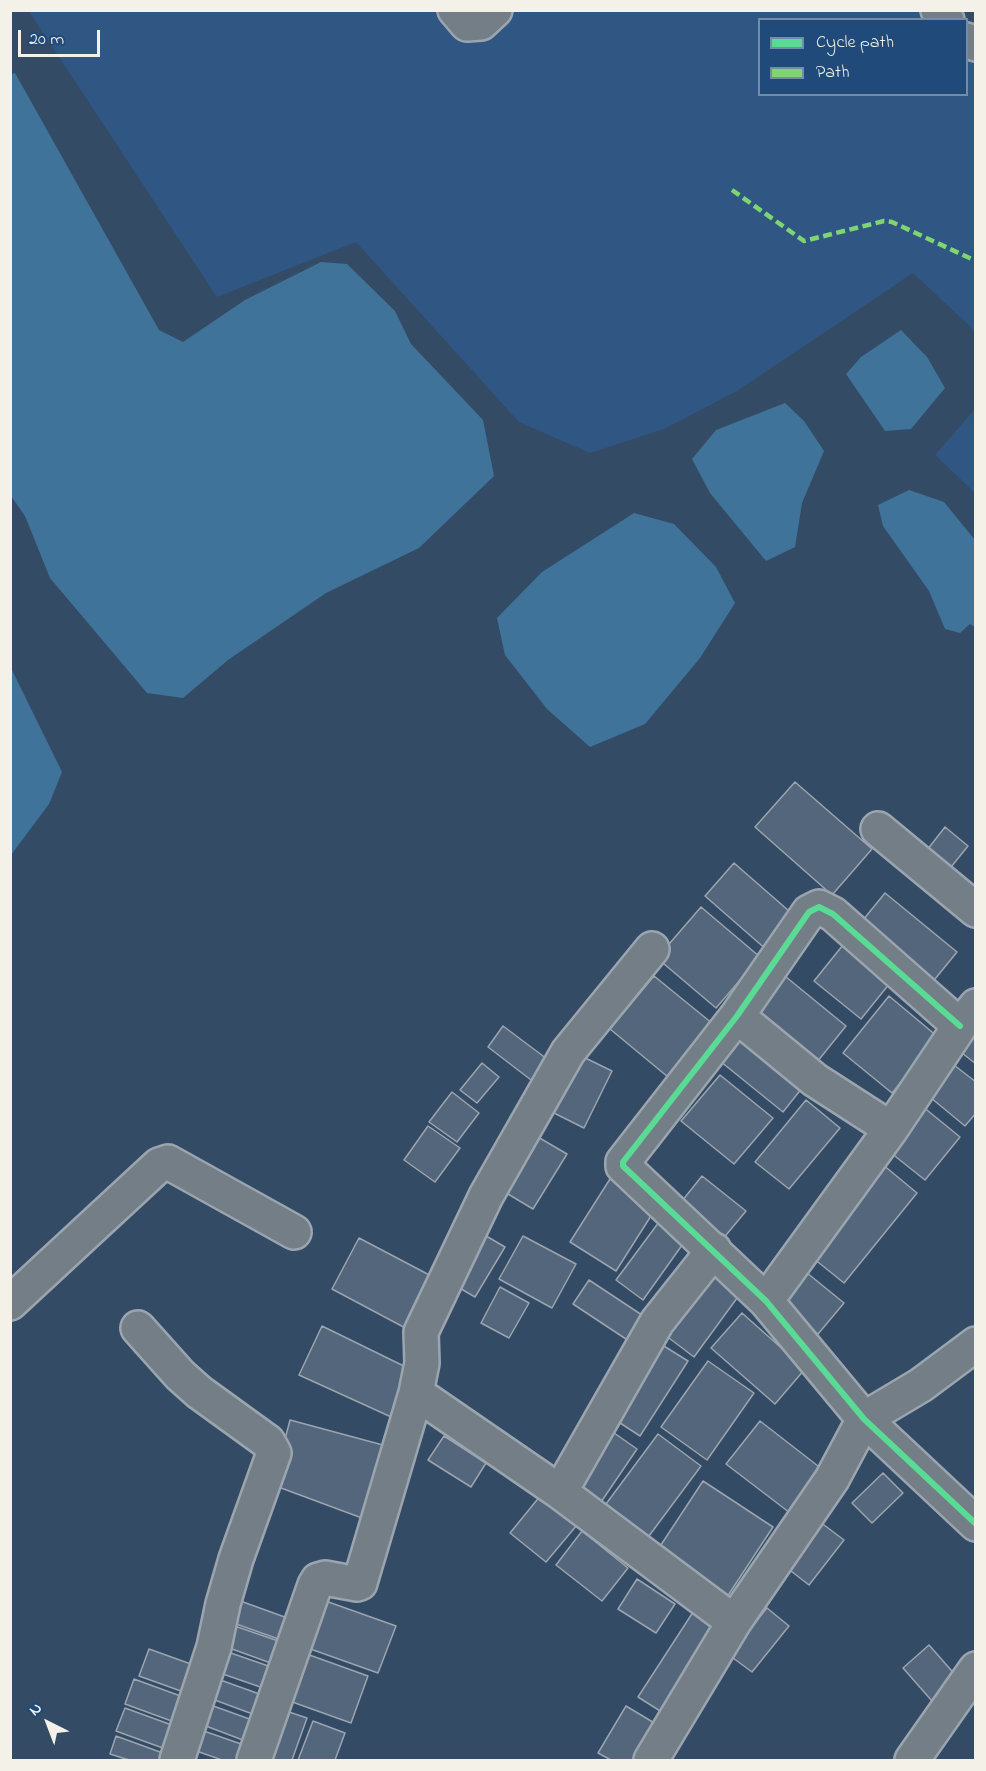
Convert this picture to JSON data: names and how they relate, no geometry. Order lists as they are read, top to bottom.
{
  "legend": ["Cycle path", "Path"],
  "scale_bar": "20 m",
  "north": "top left"
}
